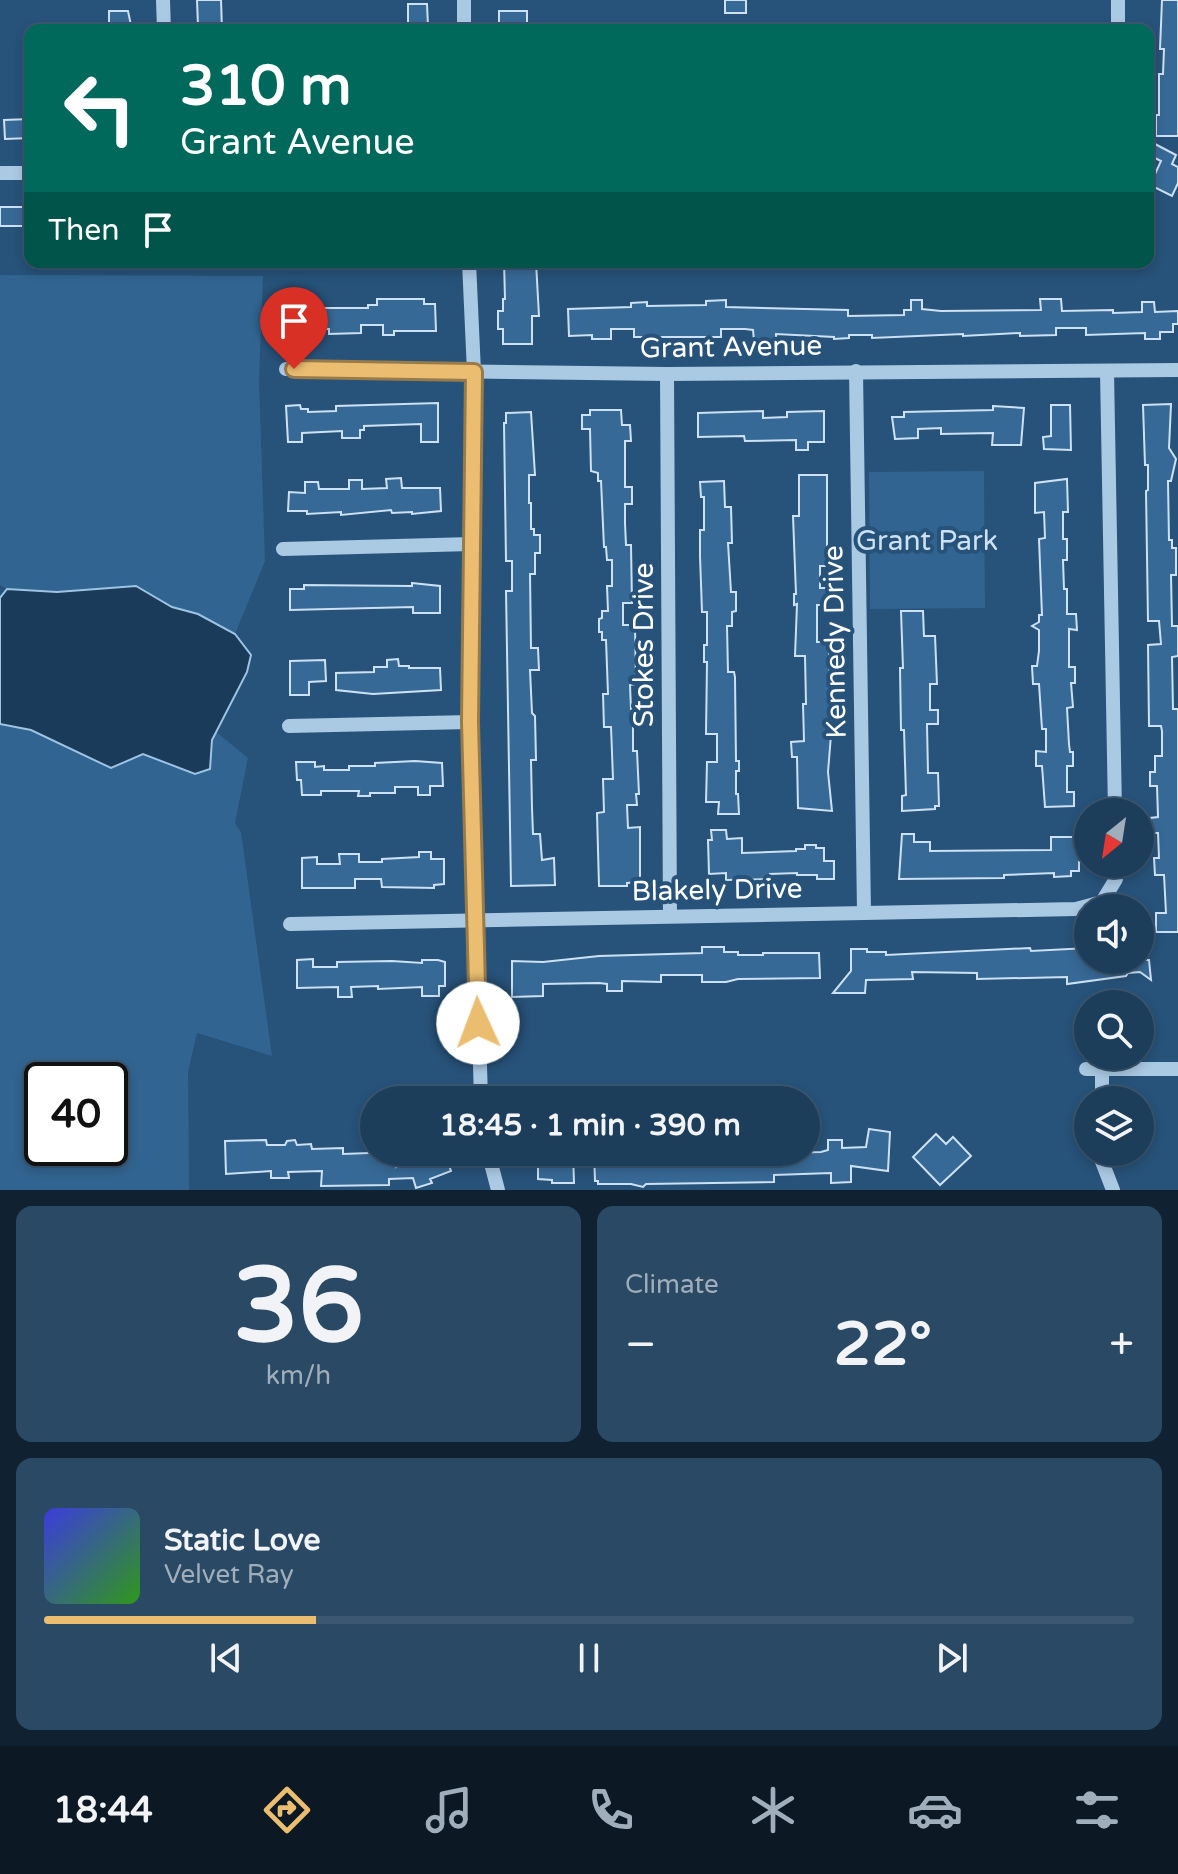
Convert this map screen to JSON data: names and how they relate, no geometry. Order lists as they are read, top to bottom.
{
  "streets": {
    "street": [
      "Grant Avenue",
      "Kennedy Drive",
      "Stokes Drive",
      "Blakely Drive"
    ]
  },
  "crossings": [
    ["Grant Avenue", "Kennedy Drive"],
    ["Grant Avenue", "Stokes Drive"],
    ["Kennedy Drive", "Blakely Drive"],
    ["Stokes Drive", "Blakely Drive"]
  ],
  "parks": ["Grant Park"],
  "north": "bottom left",
  "page": {
    "turn": ["310 m", "Grant Avenue"],
    "then": "Then",
    "limit": "40",
    "trip": "18:45 · 1 min · 390 m",
    "tile": [
      ["36", "km/h"],
      "Climate"
    ],
    "heat": ["−", "22°", "+"],
    "song": ["Static Love", "Velvet Ray"],
    "tabs": "18:44"
  }
}
